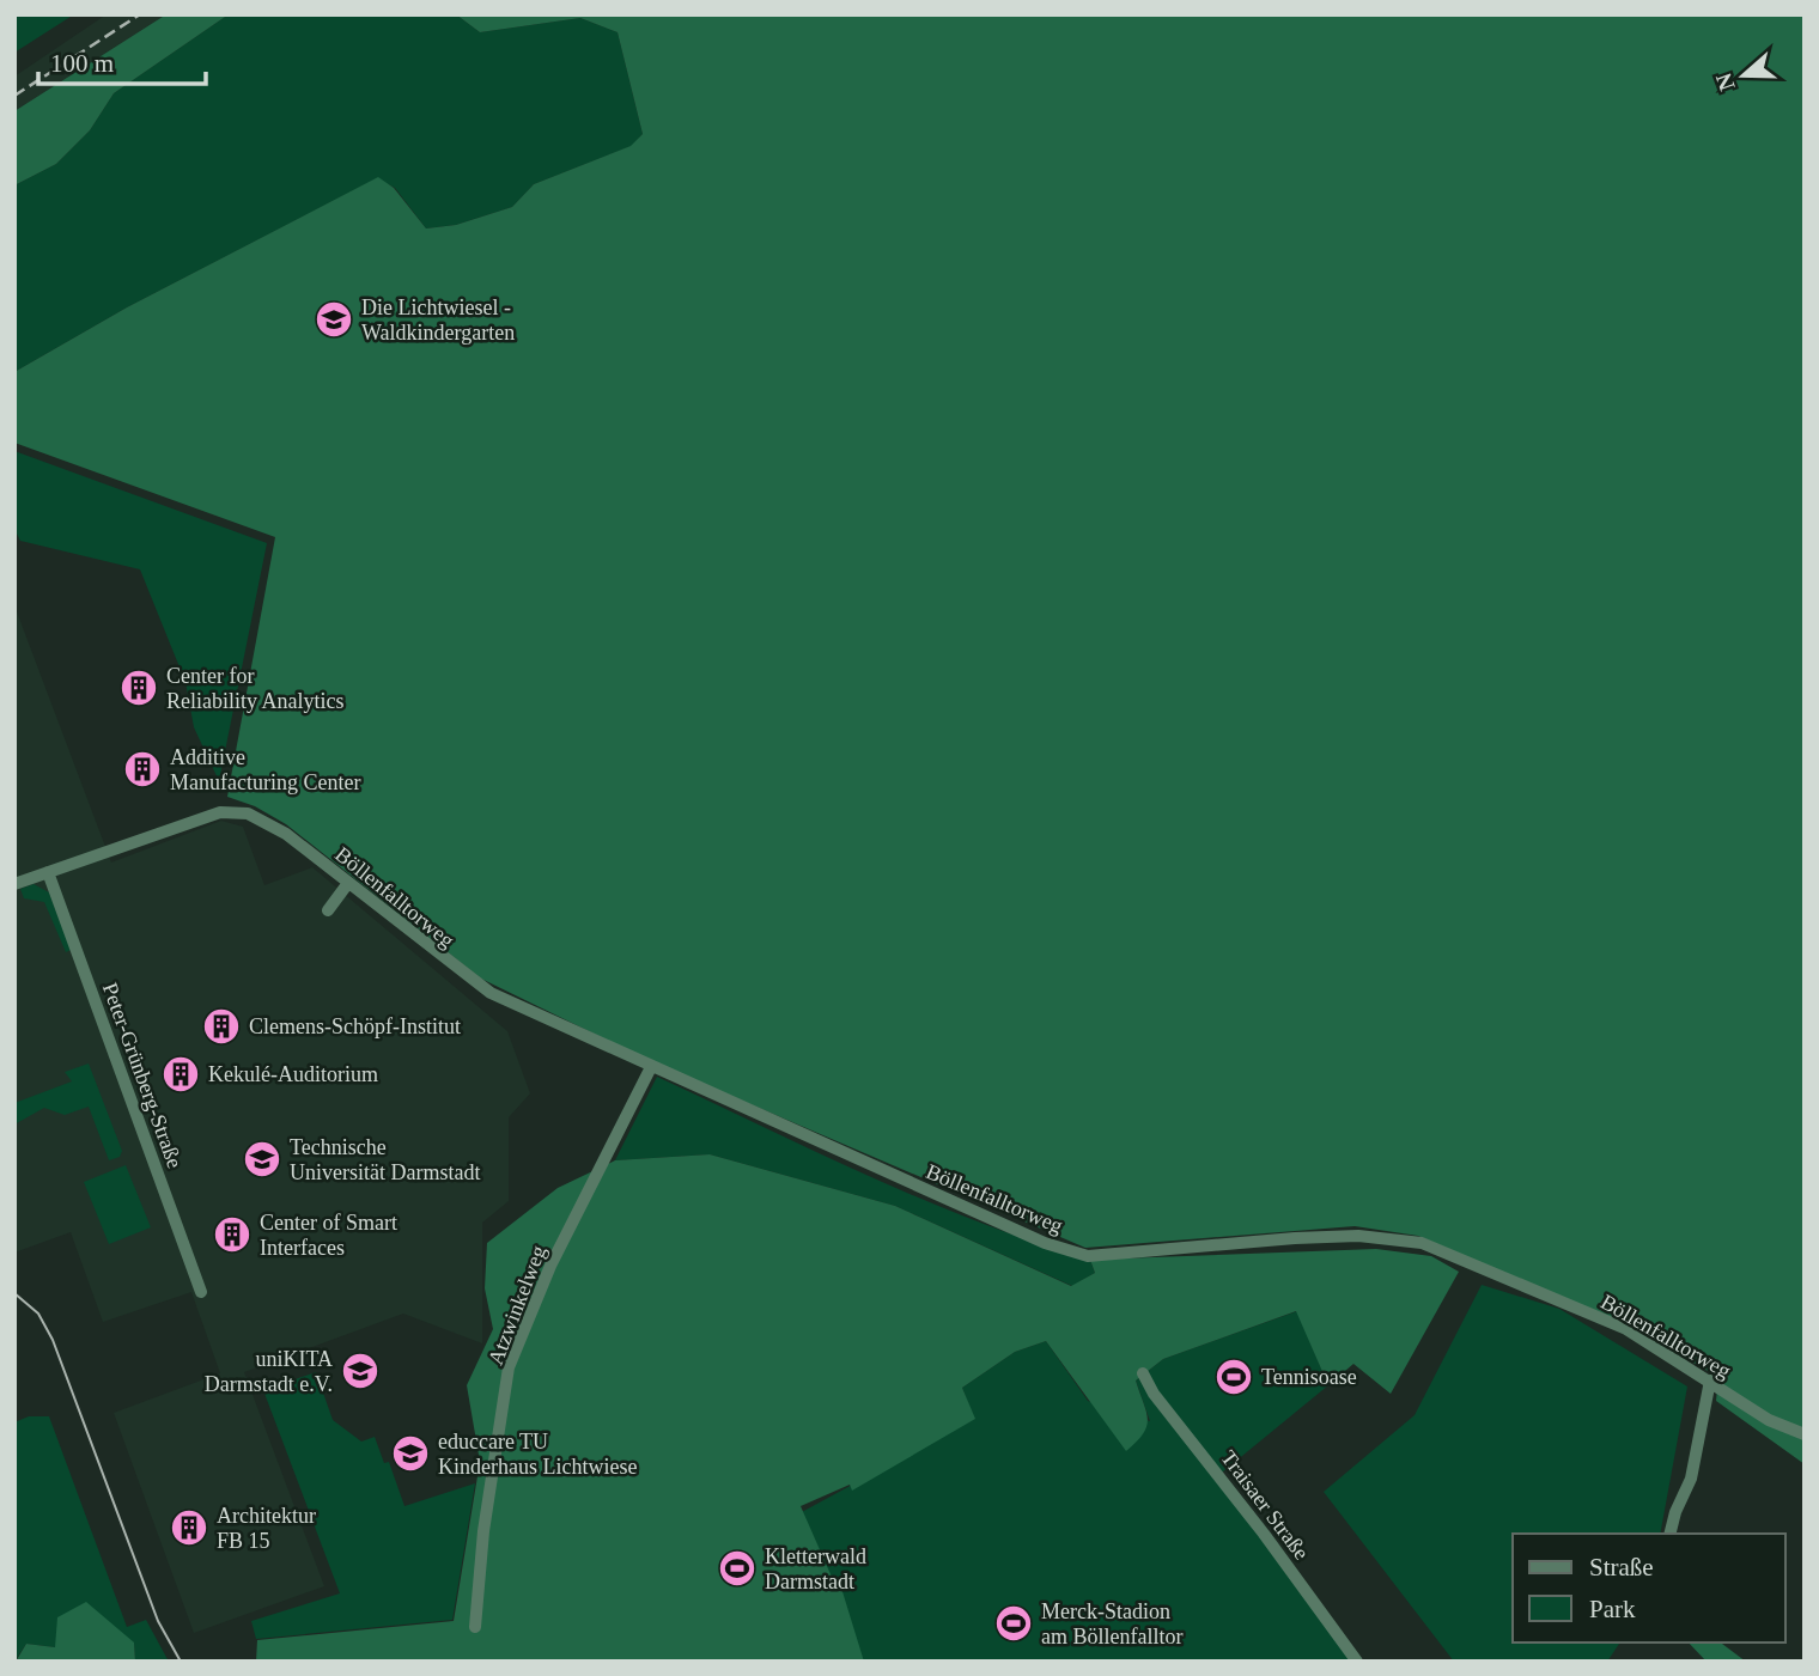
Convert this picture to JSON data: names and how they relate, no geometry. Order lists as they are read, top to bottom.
{
  "streets": {
    "street": [
      "Böllenfalltorweg",
      "Peter-Grünberg-Straße",
      "Atzwinkelweg",
      "Traisaer Straße"
    ]
  },
  "crossings": [
    ["Böllenfalltorweg", "Peter-Grünberg-Straße"],
    ["Böllenfalltorweg", "Atzwinkelweg"]
  ],
  "places": {
    "school or university": [
      "Die Lichtwiesel - Waldkindergarten",
      "Technische Universität Darmstadt",
      "uniKITA Darmstadt e.V.",
      "educcare TU Kinderhaus Lichtwiese"
    ],
    "building": [
      "Center for Reliability Analytics",
      "Additive Manufacturing Center",
      "Clemens-Schöpf-Institut",
      "Kekulé-Auditorium",
      "Center of Smart Interfaces",
      "Architektur FB 15"
    ],
    "sports": ["Tennisoase", "Kletterwald Darmstadt", "Merck-Stadion am Böllenfalltor"]
  },
  "legend": ["Straße", "Park"],
  "scale_bar": "100 m",
  "north": "left"
}
